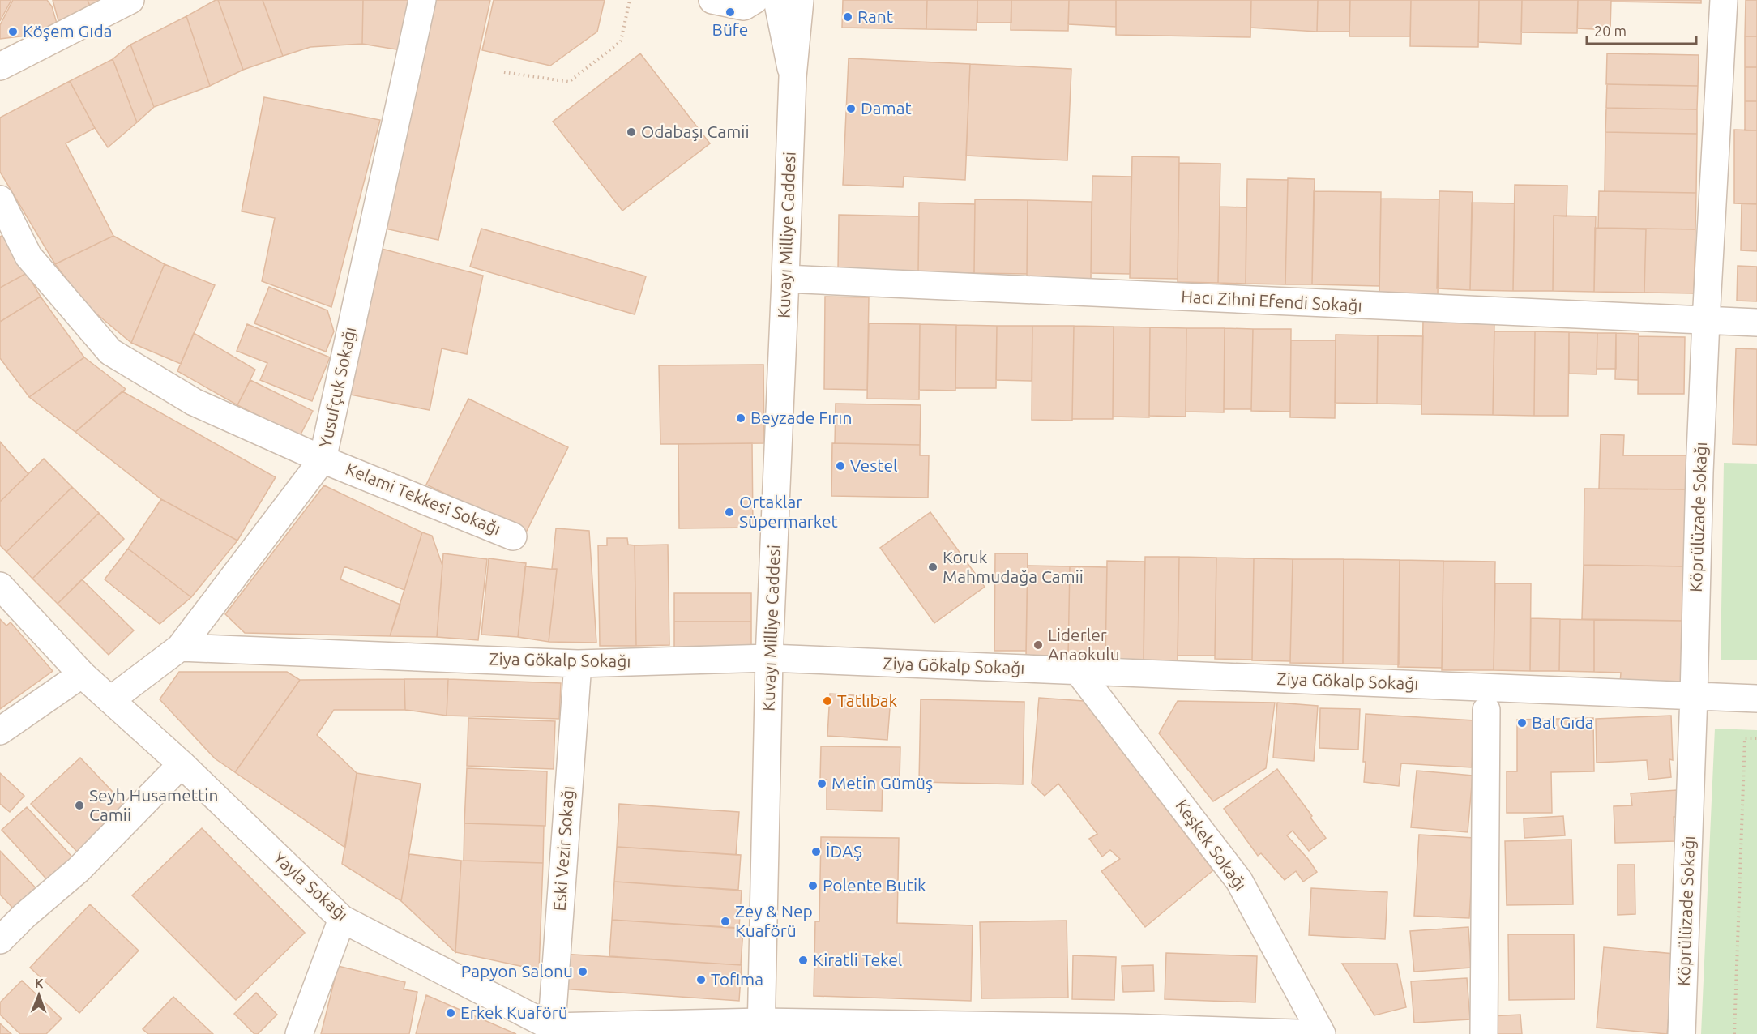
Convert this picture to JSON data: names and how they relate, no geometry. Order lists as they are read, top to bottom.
{
  "streets": {
    "street": [
      "Kuvayı Milliye Caddesi",
      "Hacı Zihni Efendi Sokağı",
      "Yusufçuk Sokağı",
      "Kelami Tekkesi Sokağı",
      "Köprülüzade Sokağı",
      "Ziya Gökalp Sokağı",
      "Keşkek Sokağı",
      "Eski Vezir Sokağı",
      "Yayla Sokağı"
    ]
  },
  "crossings": [
    ["Kuvayı Milliye Caddesi", "Hacı Zihni Efendi Sokağı"],
    ["Kuvayı Milliye Caddesi", "Ziya Gökalp Sokağı"],
    ["Kuvayı Milliye Caddesi", "Yayla Sokağı"],
    ["Hacı Zihni Efendi Sokağı", "Köprülüzade Sokağı"],
    ["Yusufçuk Sokağı", "Kelami Tekkesi Sokağı"],
    ["Yusufçuk Sokağı", "Ziya Gökalp Sokağı"],
    ["Yusufçuk Sokağı", "Yayla Sokağı"],
    ["Köprülüzade Sokağı", "Ziya Gökalp Sokağı"],
    ["Ziya Gökalp Sokağı", "Keşkek Sokağı"],
    ["Ziya Gökalp Sokağı", "Eski Vezir Sokağı"],
    ["Keşkek Sokağı", "Yayla Sokağı"],
    ["Eski Vezir Sokağı", "Yayla Sokağı"]
  ],
  "places": [
    "Büfe",
    "Rant",
    "Köşem Gıda",
    "Damat",
    "Odabaşı Camii",
    "Beyzade Fırın",
    "Vestel",
    "Ortaklar Süpermarket",
    "Koruk Mahmudağa Camii",
    "Liderler Anaokulu",
    "Tatlıbak",
    "Bal Gıda",
    "Metin Gümüş",
    "Seyh Husamettin Camii",
    "İDAŞ",
    "Polente Butik",
    "Zey & Nep Kuaförü",
    "Kiratli Tekel",
    "Papyon Salonu",
    "Tofima",
    "Erkek Kuaförü"
  ],
  "scale_bar": "20 m",
  "north": "top"
}
